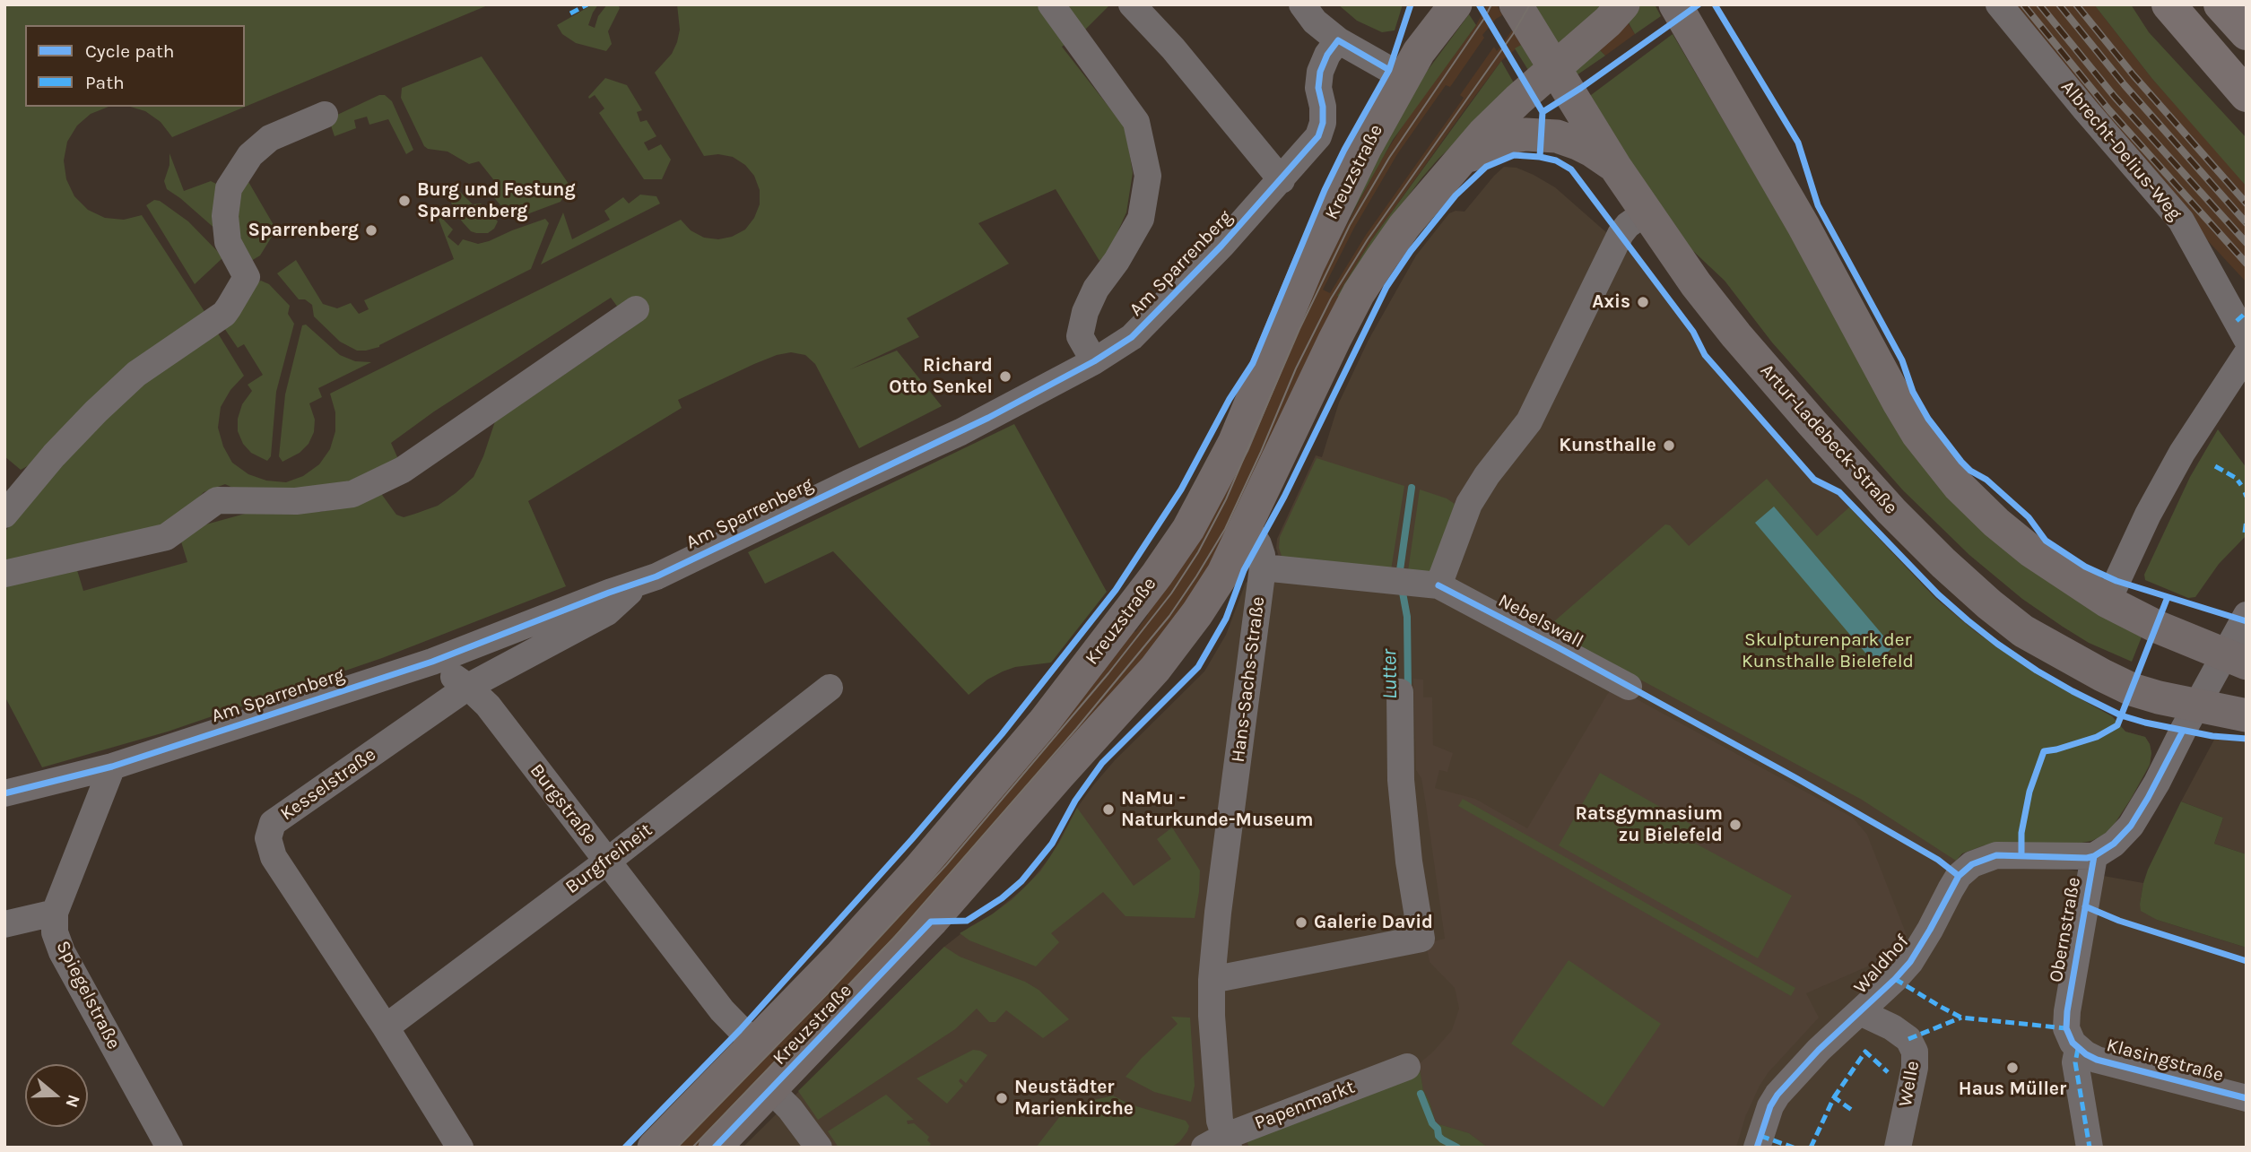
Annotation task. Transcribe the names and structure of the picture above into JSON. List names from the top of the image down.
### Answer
{
  "streets": {
    "main road": ["Kreuzstraße", "Artur-Ladebeck-Straße"],
    "street": [
      "Albrecht-Delius-Weg",
      "Am Sparrenberg",
      "Nebelswall",
      "Hans-Sachs-Straße",
      "Kesselstraße",
      "Burgstraße",
      "Burgfreiheit",
      "Obernstraße",
      "Waldhof",
      "Spiegelstraße",
      "Klasingstraße",
      "Welle",
      "Papenmarkt"
    ]
  },
  "crossings": [
    ["Kreuzstraße", "Artur-Ladebeck-Straße"],
    ["Kreuzstraße", "Hans-Sachs-Straße"],
    ["Kreuzstraße", "Burgstraße"],
    ["Am Sparrenberg", "Kesselstraße"],
    ["Am Sparrenberg", "Burgstraße"],
    ["Am Sparrenberg", "Spiegelstraße"],
    ["Artur-Ladebeck-Straße", "Obernstraße"],
    ["Nebelswall", "Hans-Sachs-Straße"],
    ["Hans-Sachs-Straße", "Papenmarkt"],
    ["Kesselstraße", "Burgstraße"],
    ["Kesselstraße", "Burgfreiheit"],
    ["Burgstraße", "Burgfreiheit"],
    ["Obernstraße", "Waldhof"],
    ["Obernstraße", "Klasingstraße"],
    ["Waldhof", "Welle"]
  ],
  "water": ["Lutter"],
  "parks": ["Skulpturenpark der Kunsthalle Bielefeld"],
  "places": [
    "Burg und Festung Sparrenberg",
    "Sparrenberg",
    "Axis",
    "Richard Otto Senkel",
    "Kunsthalle",
    "NaMu - Naturkunde-Museum",
    "Ratsgymnasium zu Bielefeld",
    "Galerie David",
    "Haus Müller",
    "Neustädter Marienkirche"
  ],
  "legend": ["Cycle path", "Path"],
  "north": "right"
}
